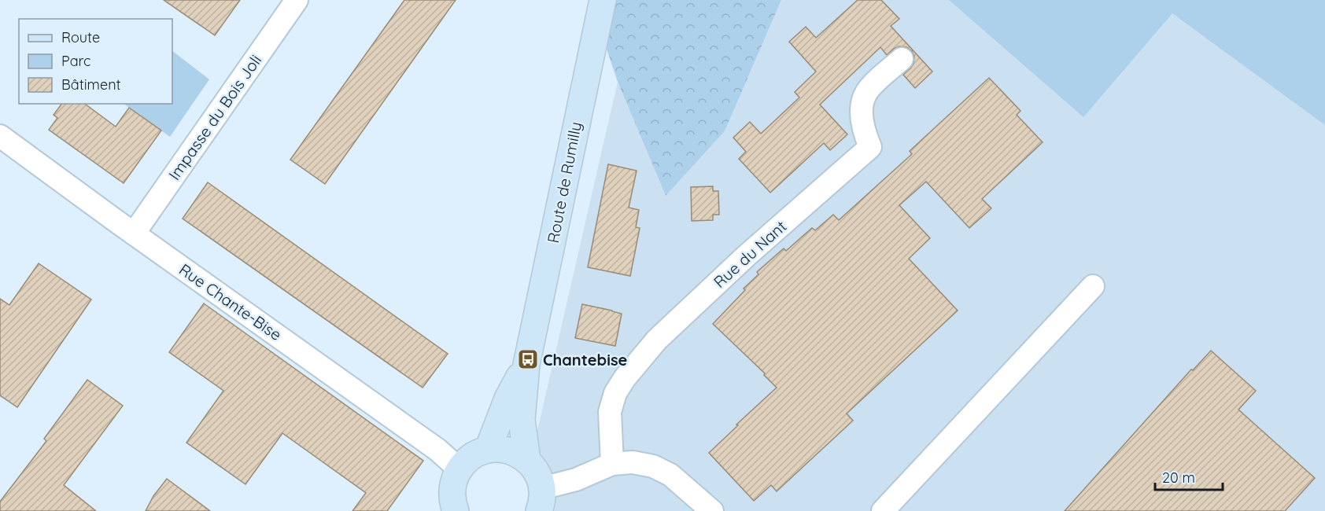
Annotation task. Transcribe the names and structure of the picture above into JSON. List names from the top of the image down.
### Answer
{
  "streets": {
    "main road": ["Route de Rumilly"],
    "street": ["Impasse du Bois Joli", "Rue du Nant", "Rue Chante-Bise"]
  },
  "crossings": [
    ["Impasse du Bois Joli", "Rue Chante-Bise"]
  ],
  "places": {
    "bus stop": ["Chantebise"]
  },
  "legend": ["Route", "Parc", "Bâtiment"],
  "scale_bar": "20 m"
}
